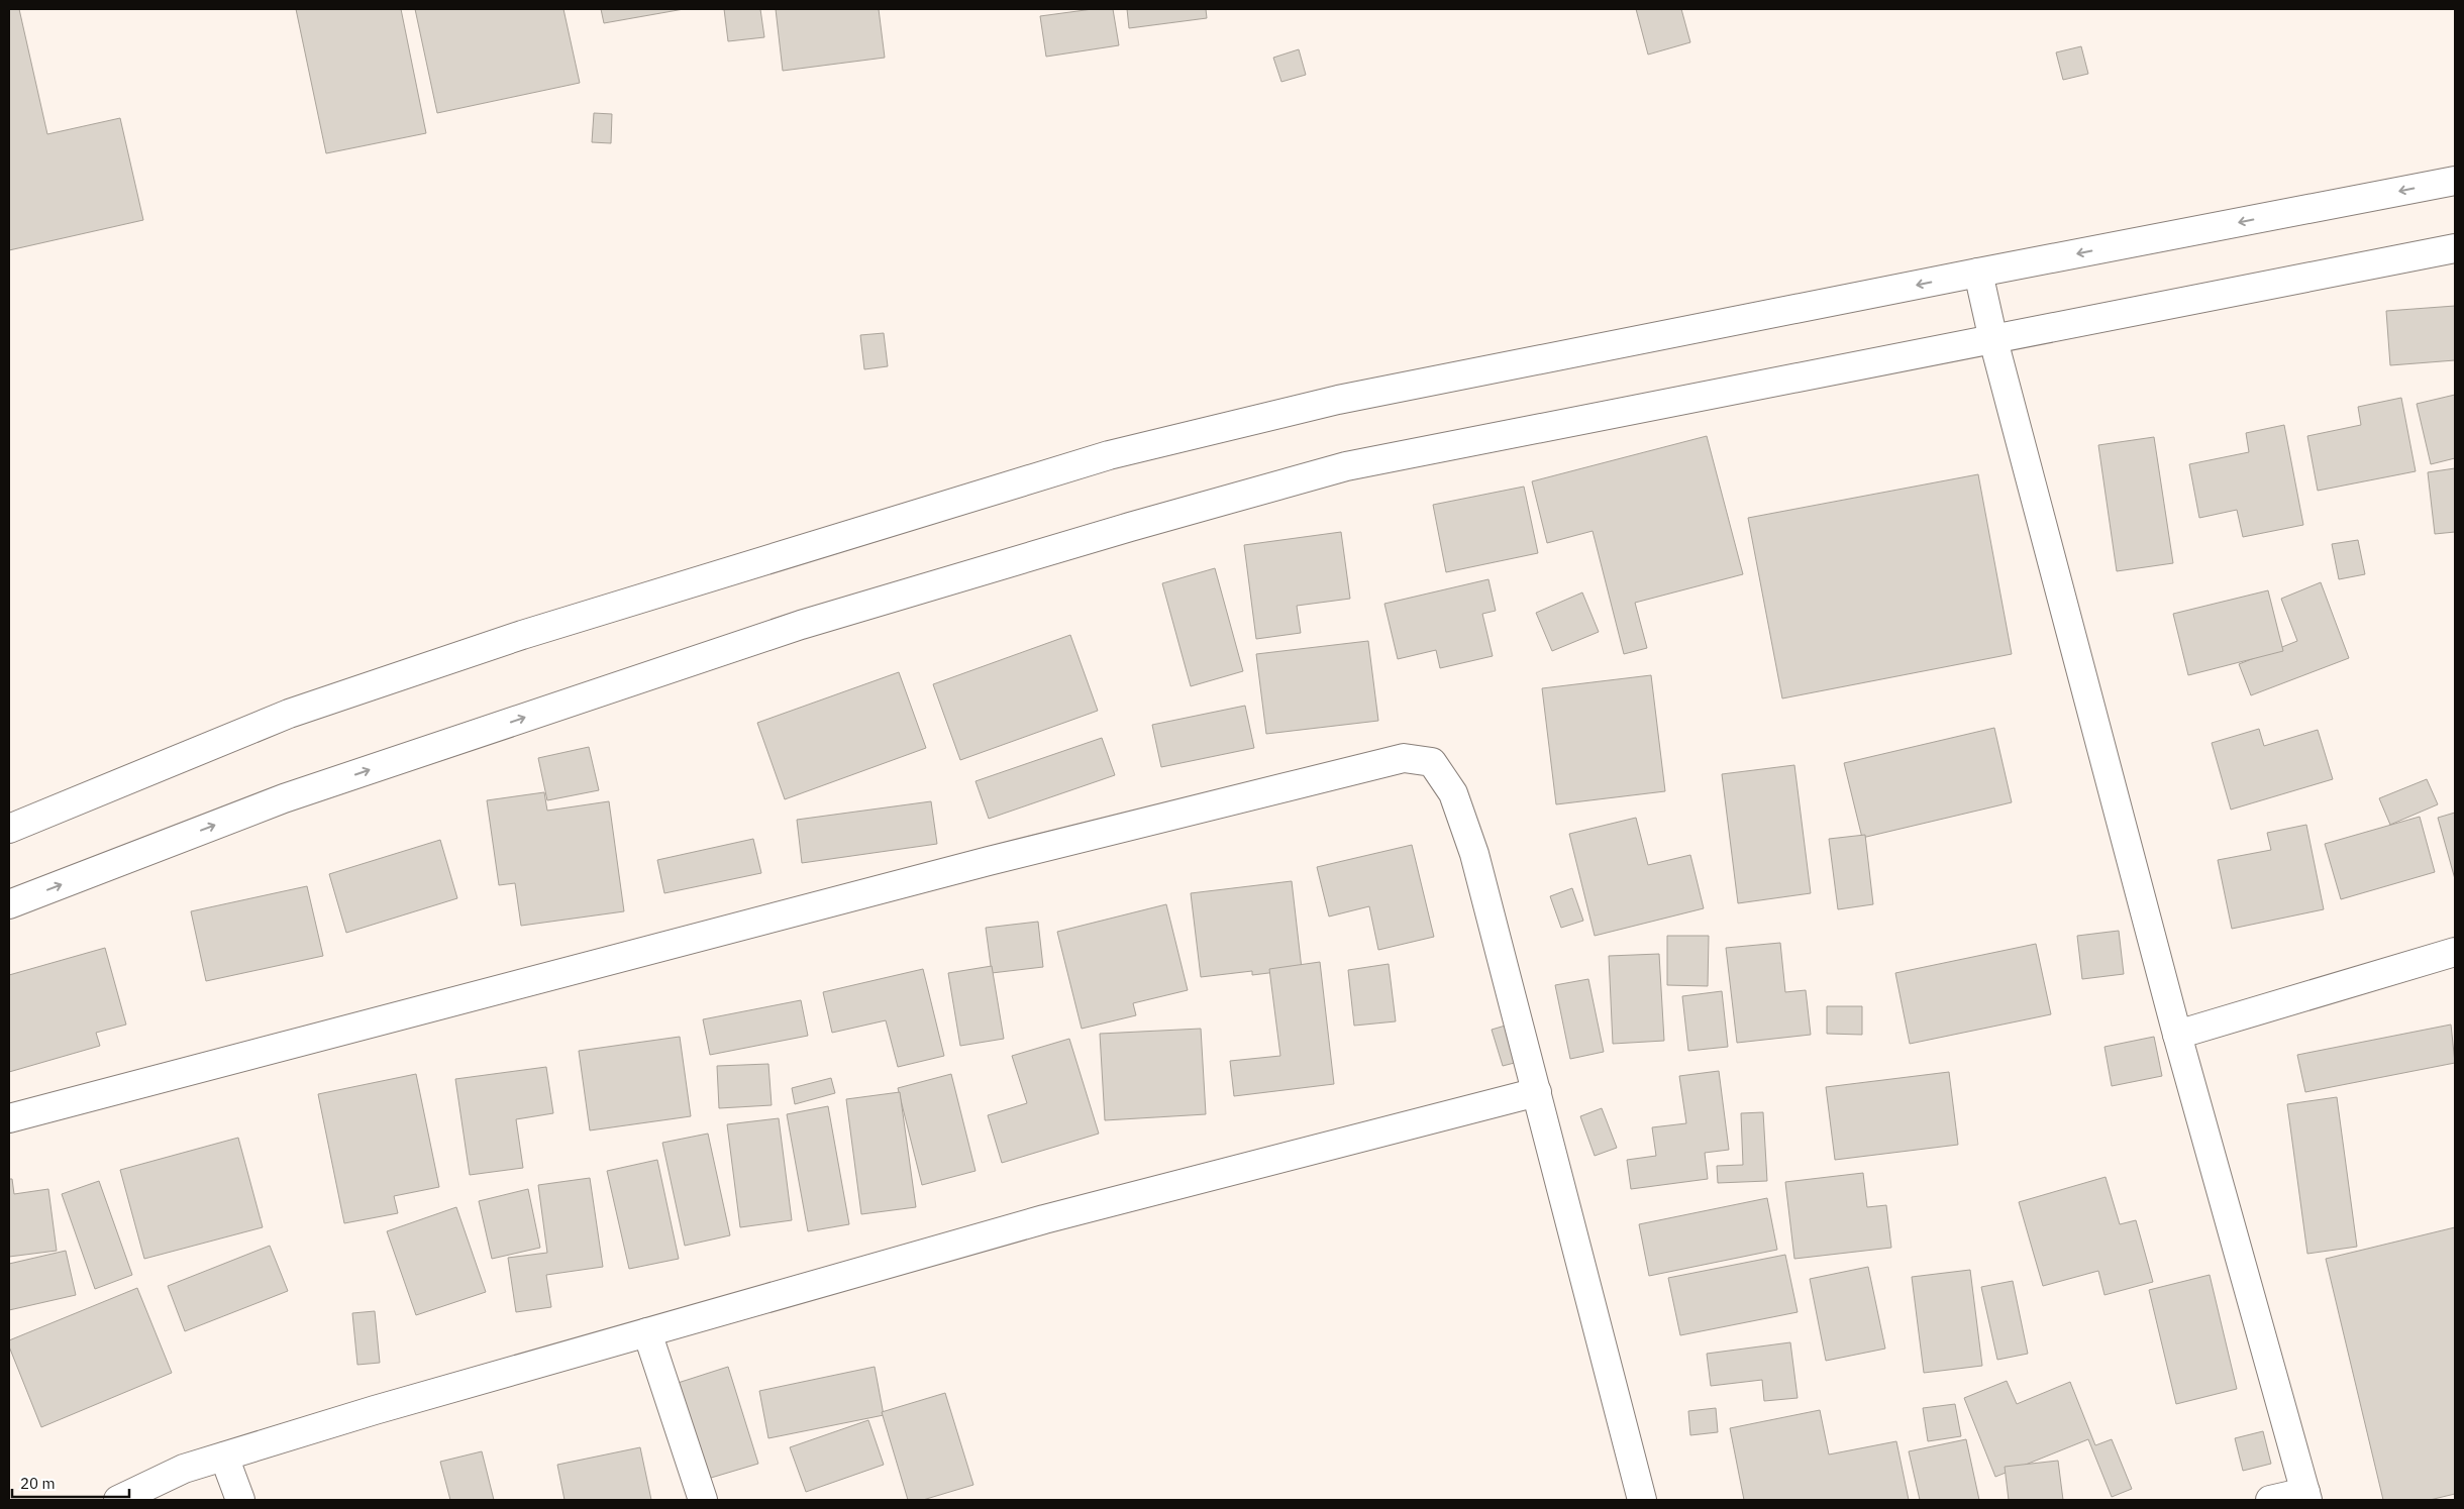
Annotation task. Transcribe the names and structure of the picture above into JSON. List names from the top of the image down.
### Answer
{
  "scale_bar": "20 m"
}
